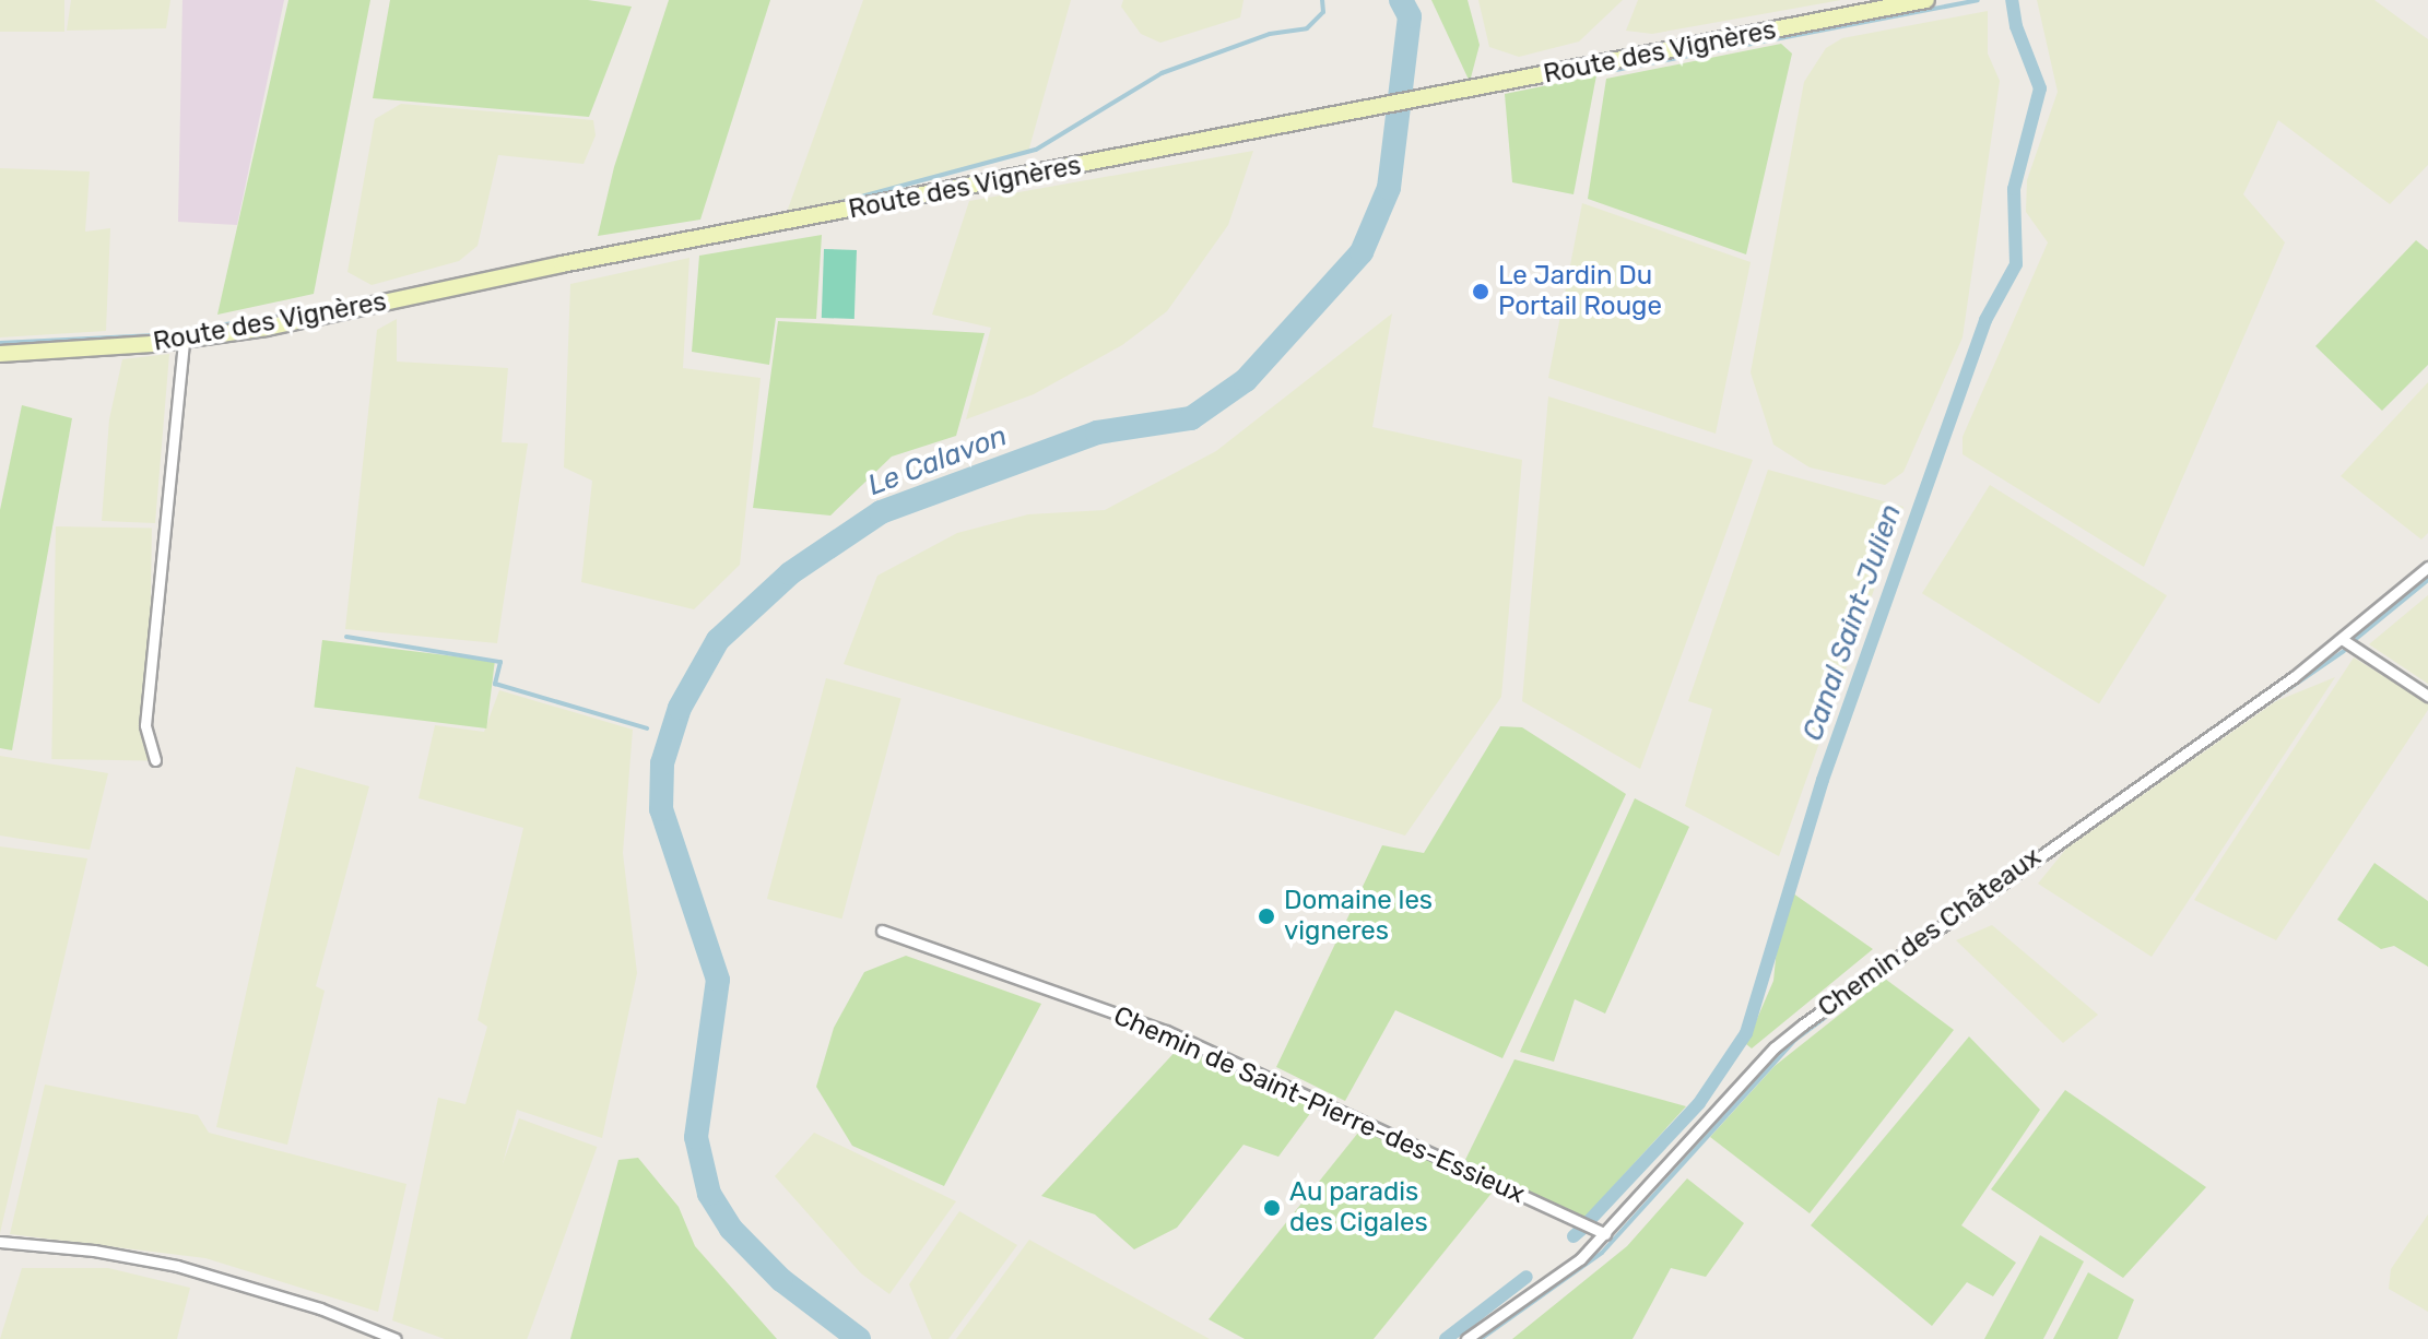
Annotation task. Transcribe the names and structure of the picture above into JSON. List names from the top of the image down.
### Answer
{
  "streets": {
    "street": ["Route des Vignères", "Chemin des Châteaux", "Chemin de Saint-Pierre-des-Essieux"]
  },
  "crossings": [
    ["Chemin des Châteaux", "Chemin de Saint-Pierre-des-Essieux"]
  ],
  "water": ["Le Calavon", "Canal Saint-Julien"],
  "places": ["Le Jardin Du Portail Rouge", "Domaine les vigneres", "Au paradis des Cigales"]
}
